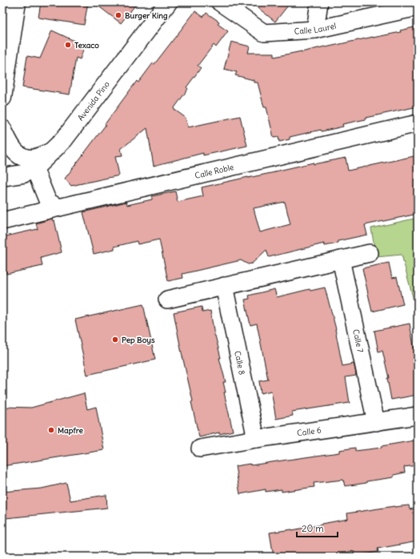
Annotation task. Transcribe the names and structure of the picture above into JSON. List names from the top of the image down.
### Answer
{
  "streets": {
    "main road": ["Avenida Pino"],
    "street": [
      "Calle Laurel",
      "Calle Roble",
      "Calle 7",
      "Calle 8",
      "Calle 6"
    ]
  },
  "crossings": [
    ["Calle 7", "Calle 6"],
    ["Calle 8", "Calle 6"]
  ],
  "places": [
    "Burger King",
    "Texaco",
    "Pep Boys",
    "Mapfre"
  ],
  "scale_bar": "20 m"
}
